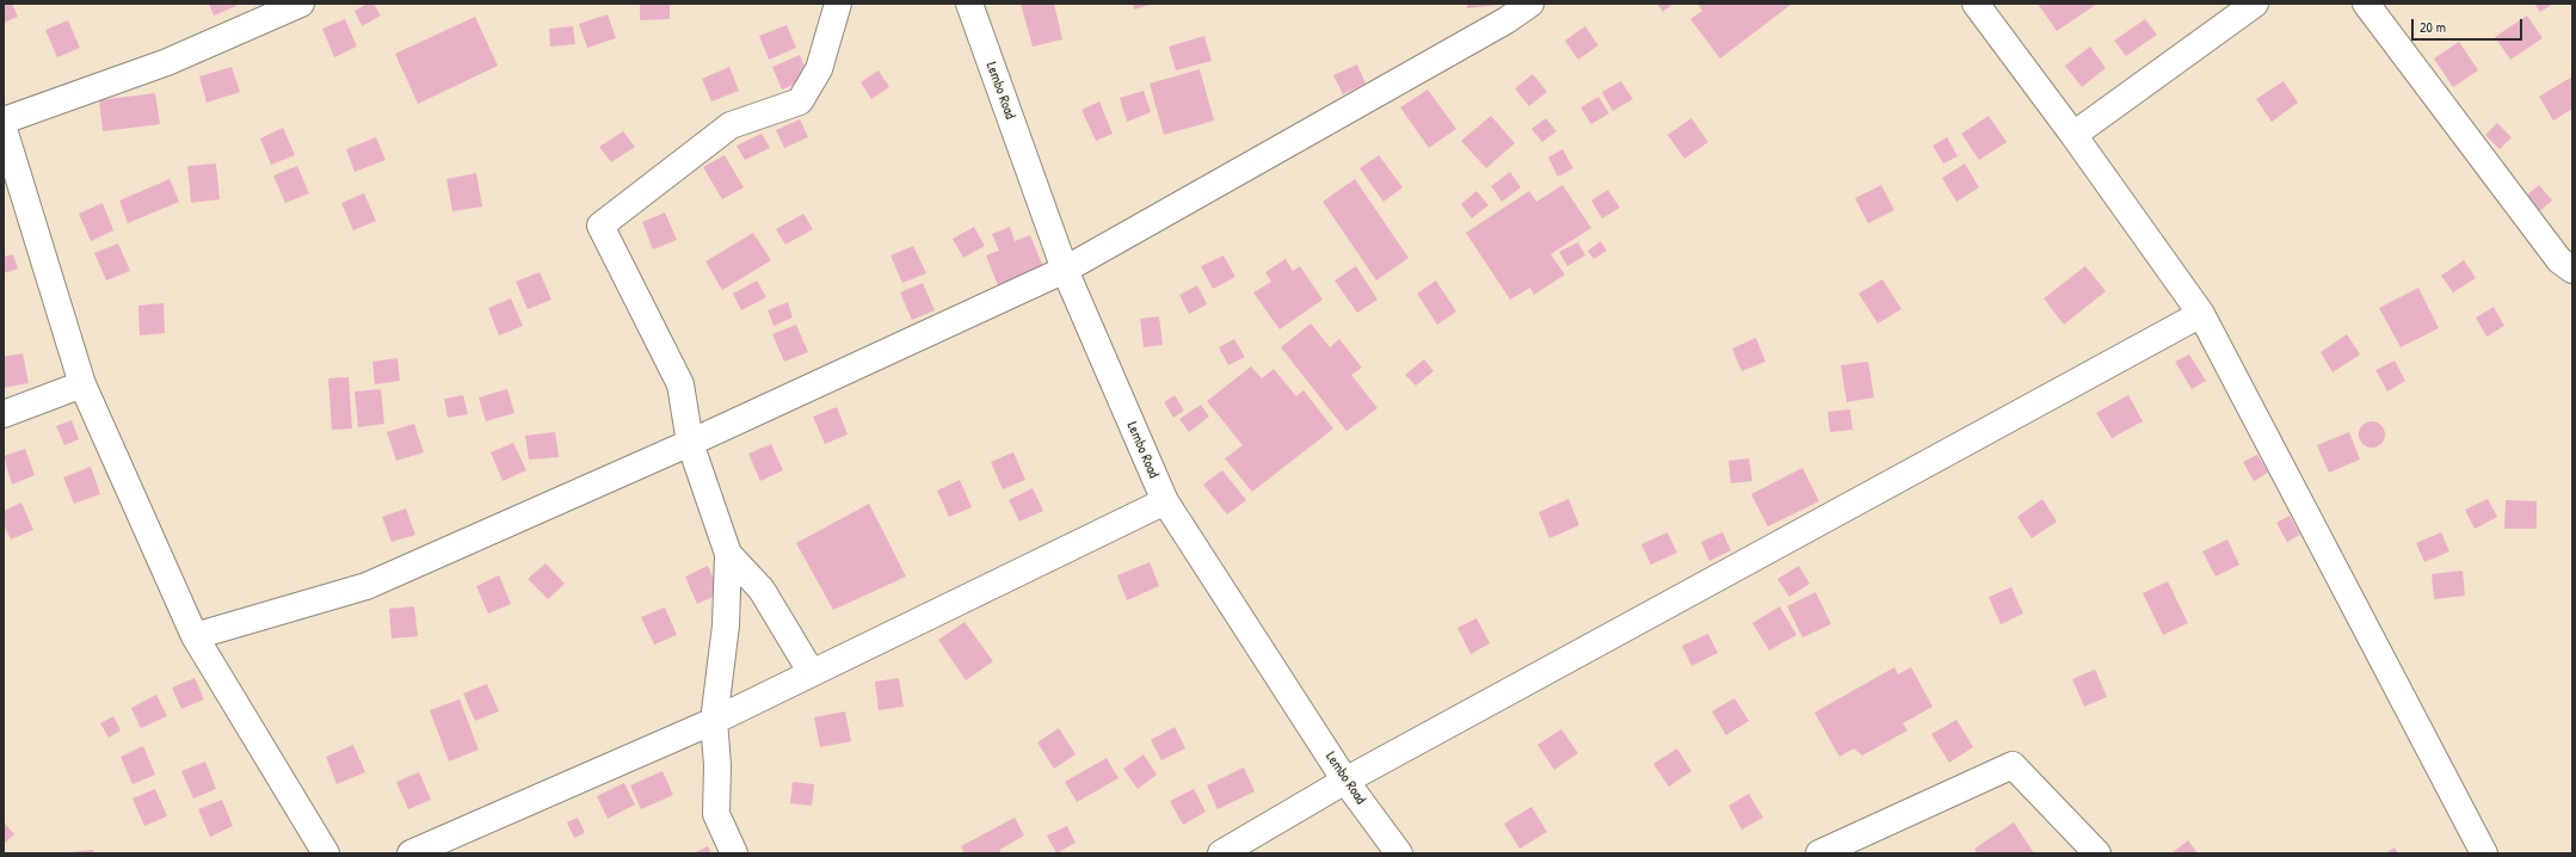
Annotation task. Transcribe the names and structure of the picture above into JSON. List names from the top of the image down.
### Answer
{
  "streets": {
    "street": ["Lembo Road"]
  },
  "scale_bar": "20 m"
}
